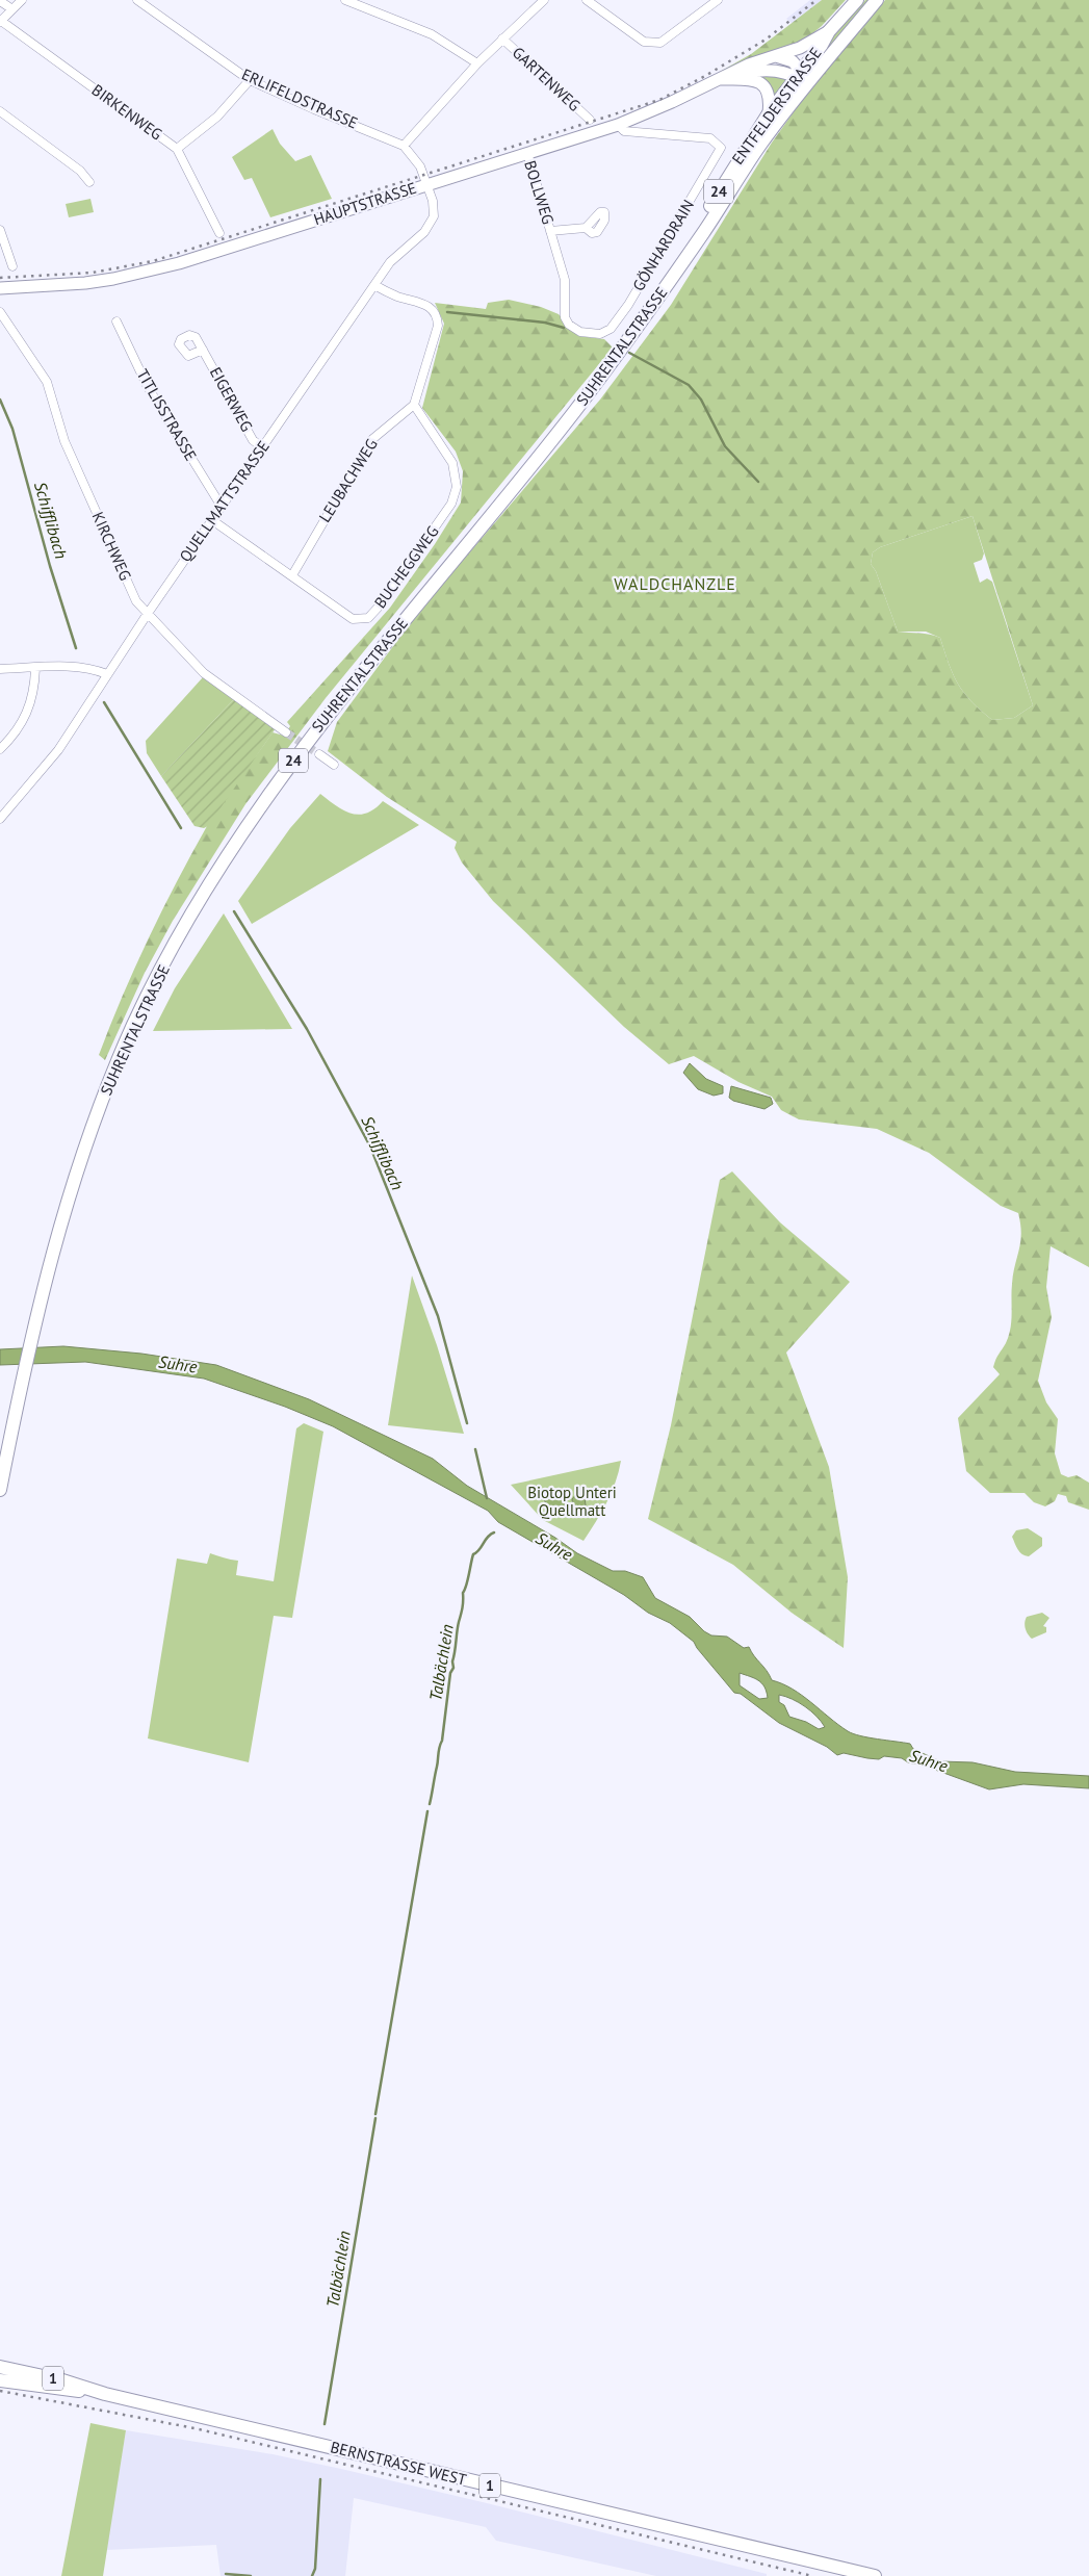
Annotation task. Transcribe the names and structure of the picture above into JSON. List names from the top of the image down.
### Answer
{
  "streets": {
    "main road": [
      "ENTFELDERSTRASSE",
      "24",
      "HAUPTSTRASSE",
      "SUHRENTALSTRASSE",
      "1",
      "BERNSTRASSE WEST"
    ],
    "street": [
      "GARTENWEG",
      "ERLIFELDSTRASSE",
      "BIRKENWEG",
      "BOLLWEG",
      "GÖNHARDRAIN",
      "EIGERWEG",
      "TITLISSTRASSE",
      "LEUBACHWEG",
      "QUELLMATTSTRASSE",
      "KIRCHWEG",
      "BUCHEGGWEG"
    ]
  },
  "crossings": [
    ["ERLIFELDSTRASSE", "HAUPTSTRASSE"],
    ["ERLIFELDSTRASSE", "QUELLMATTSTRASSE"],
    ["ENTFELDERSTRASSE", "SUHRENTALSTRASSE"],
    ["BOLLWEG", "HAUPTSTRASSE"],
    ["BOLLWEG", "GÖNHARDRAIN"],
    ["HAUPTSTRASSE", "GÖNHARDRAIN"],
    ["HAUPTSTRASSE", "QUELLMATTSTRASSE"],
    ["EIGERWEG", "QUELLMATTSTRASSE"],
    ["TITLISSTRASSE", "QUELLMATTSTRASSE"],
    ["LEUBACHWEG", "BUCHEGGWEG"],
    ["QUELLMATTSTRASSE", "KIRCHWEG"],
    ["QUELLMATTSTRASSE", "BUCHEGGWEG"]
  ],
  "districts": ["WALDCHANZLE"],
  "water": ["Schifflibach", "Suhre", "Talbächlein"],
  "parks": ["Biotop Unteri Quellmatt"]
}
